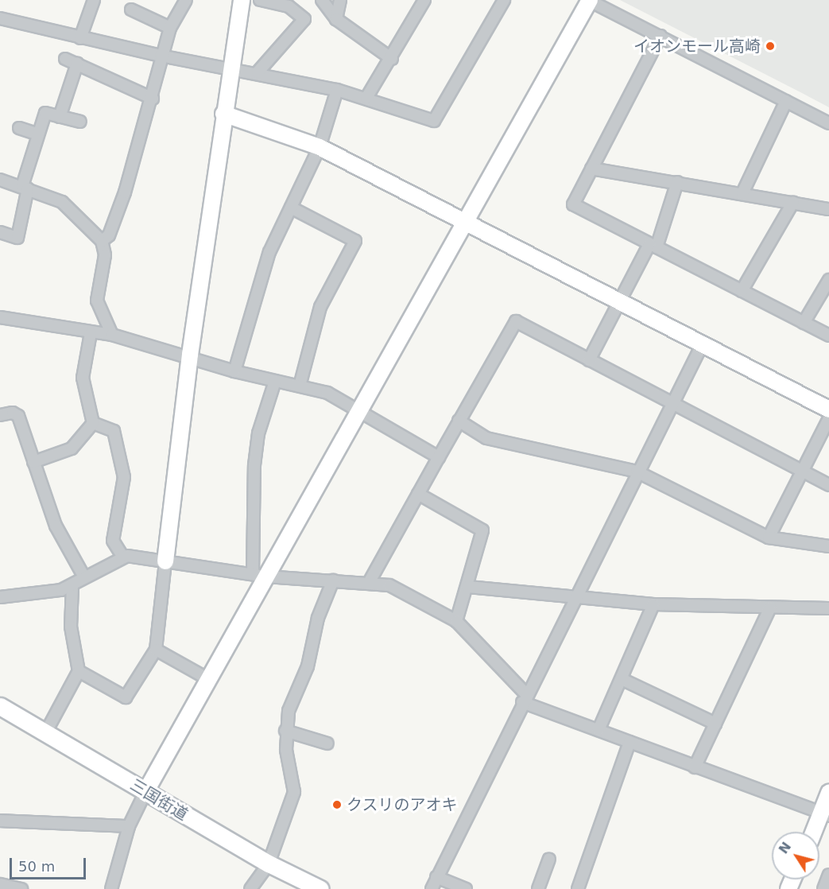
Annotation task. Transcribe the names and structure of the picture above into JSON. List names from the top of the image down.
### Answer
{
  "streets": {
    "main road": ["三国街道"]
  },
  "places": ["イオンモール高崎", "クスリのアオキ"],
  "scale_bar": "50 m",
  "north": "top left"
}
